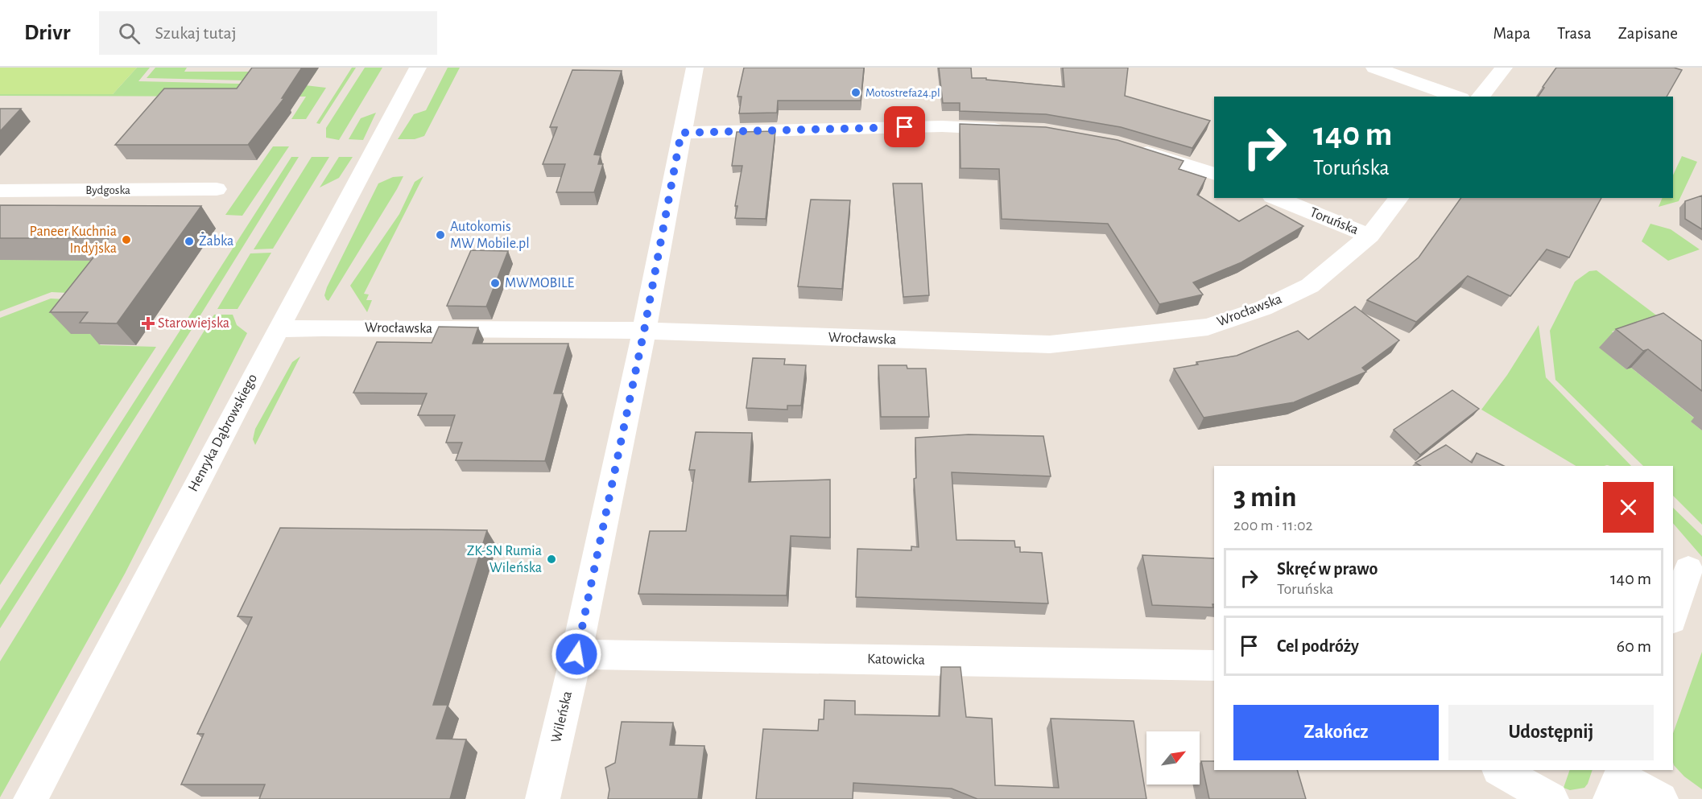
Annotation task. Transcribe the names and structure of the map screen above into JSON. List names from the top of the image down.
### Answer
{
  "streets": {
    "street": [
      "Bydgoska",
      "Toruńska",
      "Wrocławska",
      "Henryka Dąbrowskiego",
      "Katowicka",
      "Wileńska"
    ]
  },
  "crossings": [
    ["Toruńska", "Wrocławska"],
    ["Wrocławska", "Henryka Dąbrowskiego"],
    ["Wrocławska", "Wileńska"],
    ["Katowicka", "Wileńska"]
  ],
  "places": {
    "other": [
      "Motostrefa24.pl",
      "Autokomis MW Mobile.pl",
      "Paneer Kuchnia Indyjska",
      "Żabka",
      "MWMOBILE",
      "ZK-SN Rumia Wileńska"
    ],
    "health": ["Starowiejska"]
  },
  "north": "top right",
  "page": {
    "header": "Drivr",
    "search": "Szukaj tutaj",
    "nav": ["Mapa", "Trasa", "Zapisane"],
    "turn": ["140 m", "Toruńska"],
    "heading": ["3 min", "200 m · 11:02"],
    "list": [
      {
        "name": "Skręć w prawo",
        "note": "Toruńska",
        "value": "140 m"
      },
      {
        "name": "Cel podróży",
        "value": "60 m"
      }
    ],
    "buttons": ["Zakończ", "Udostępnij"]
  }
}
